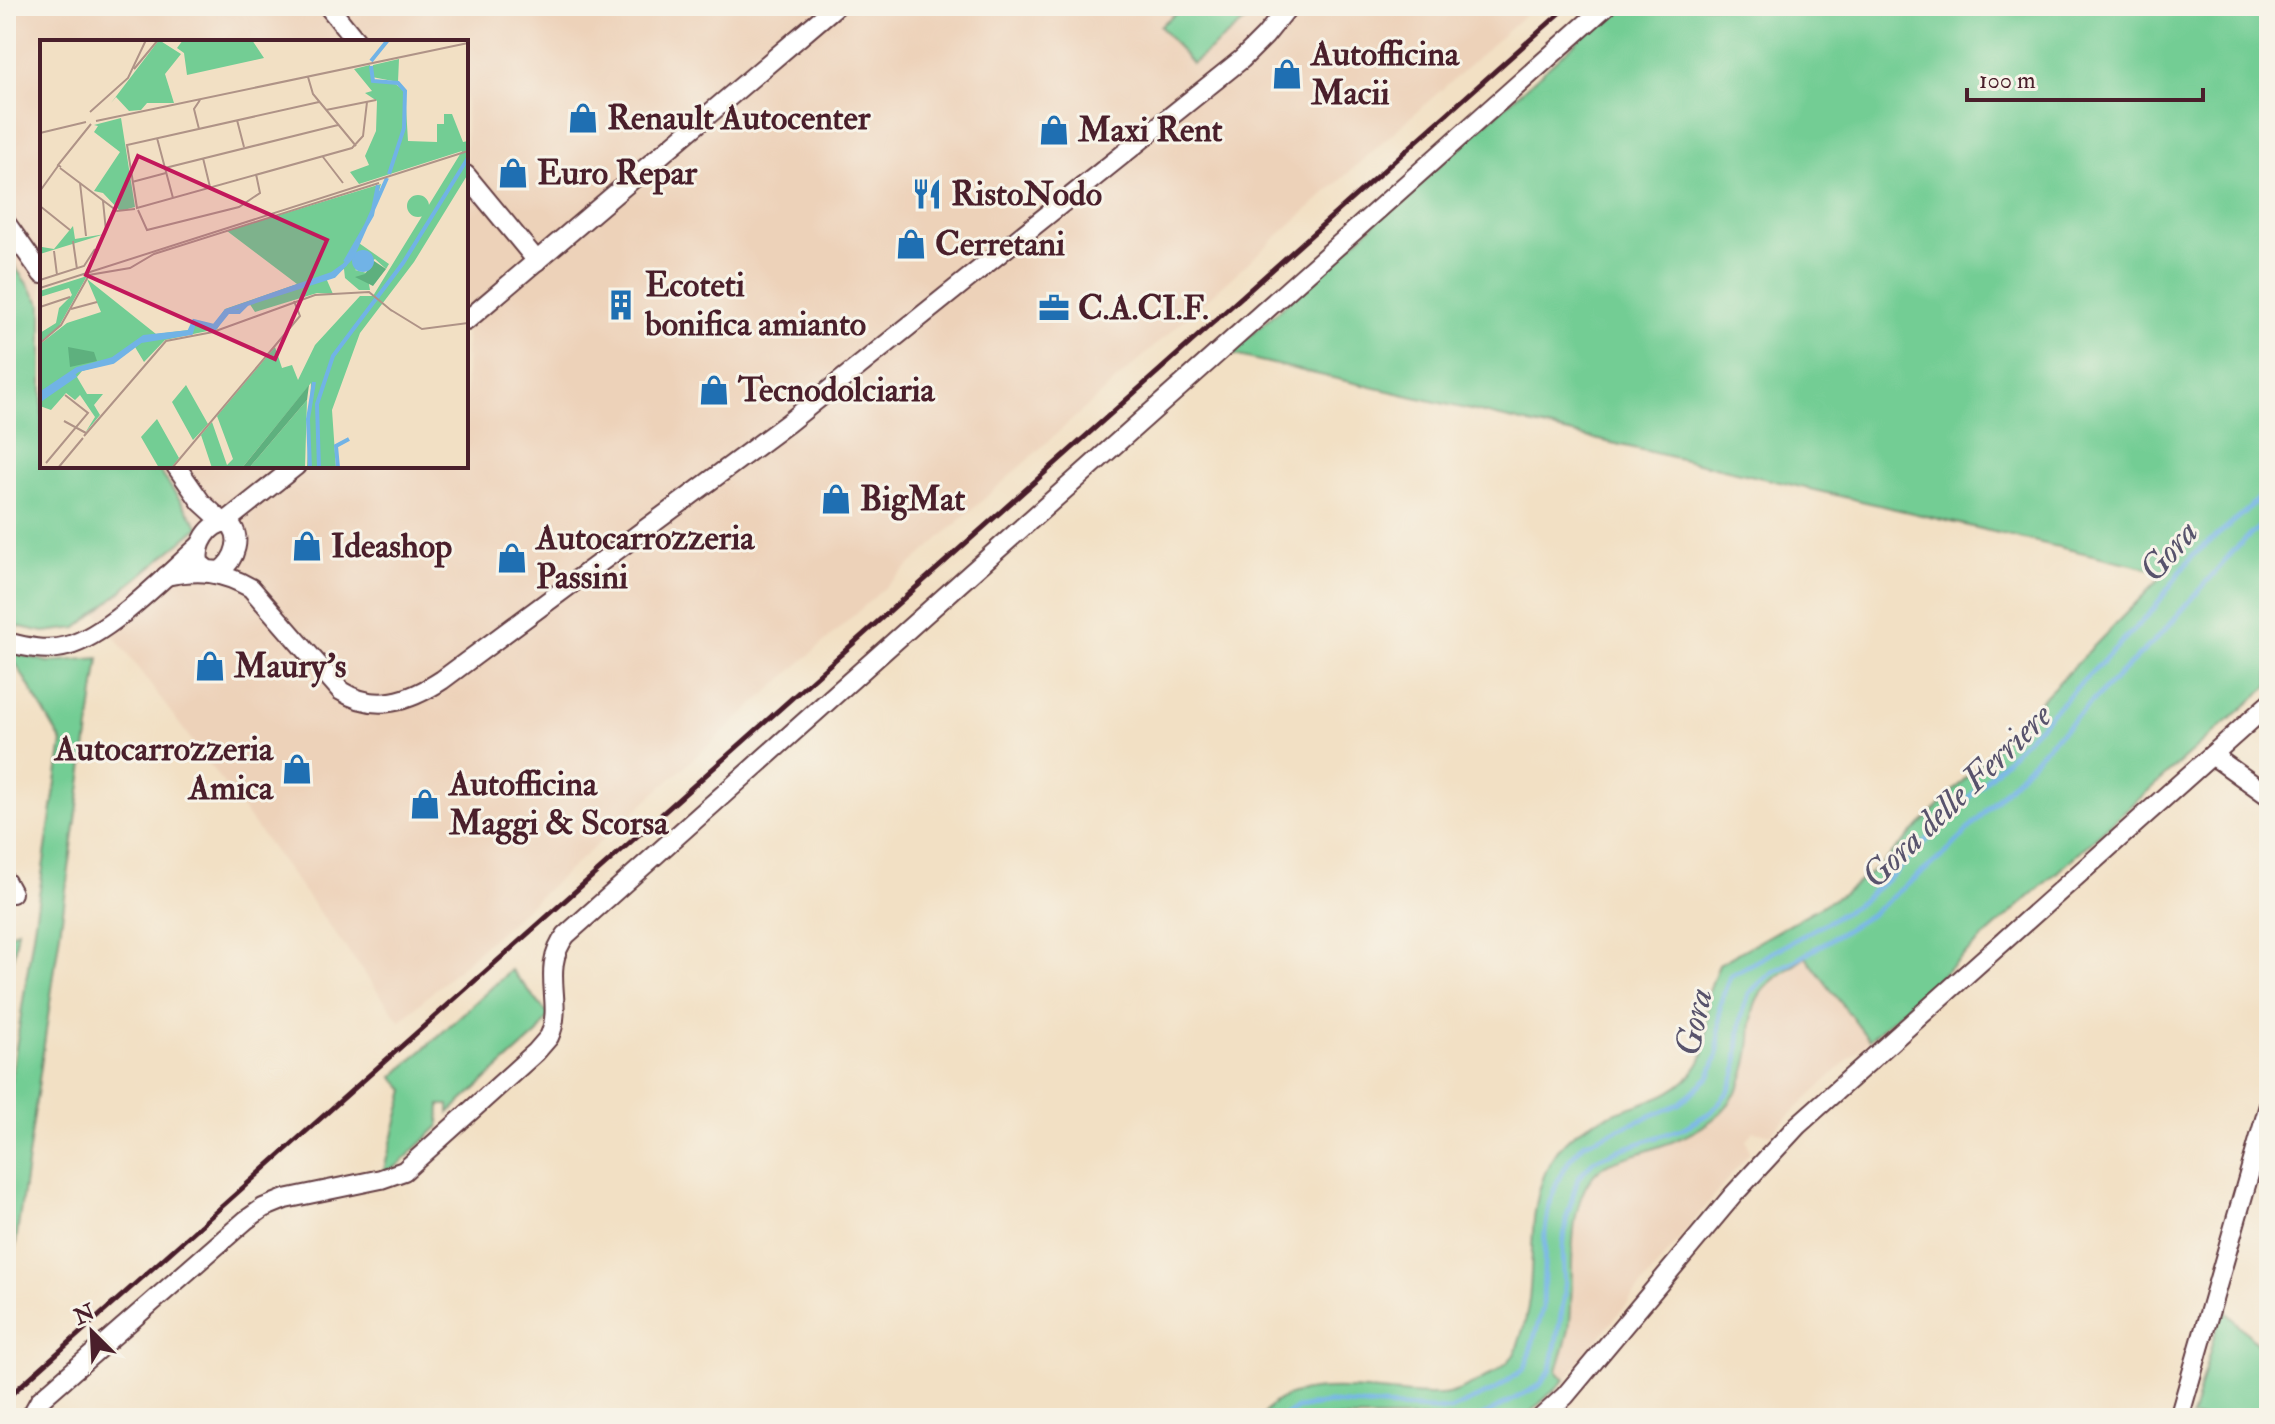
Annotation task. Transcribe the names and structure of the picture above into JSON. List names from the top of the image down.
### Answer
{
  "water": ["Gora", "Gora delle Ferriere"],
  "places": {
    "shop": [
      "Autofficina Macii",
      "Renault Autocenter",
      "Maxi Rent",
      "Euro Repar",
      "Cerretani",
      "Tecnodolciaria",
      "BigMat",
      "Ideashop",
      "Autocarrozzeria Passini",
      "Maury's",
      "Autocarrozzeria Amica",
      "Autofficina Maggi & Scorsa"
    ],
    "restaurant": ["RistoNodo"],
    "building": ["Ecoteti bonifica amianto"],
    "office": ["C.A.CI.F."]
  },
  "scale_bar": "100 m",
  "north": "top left"
}
